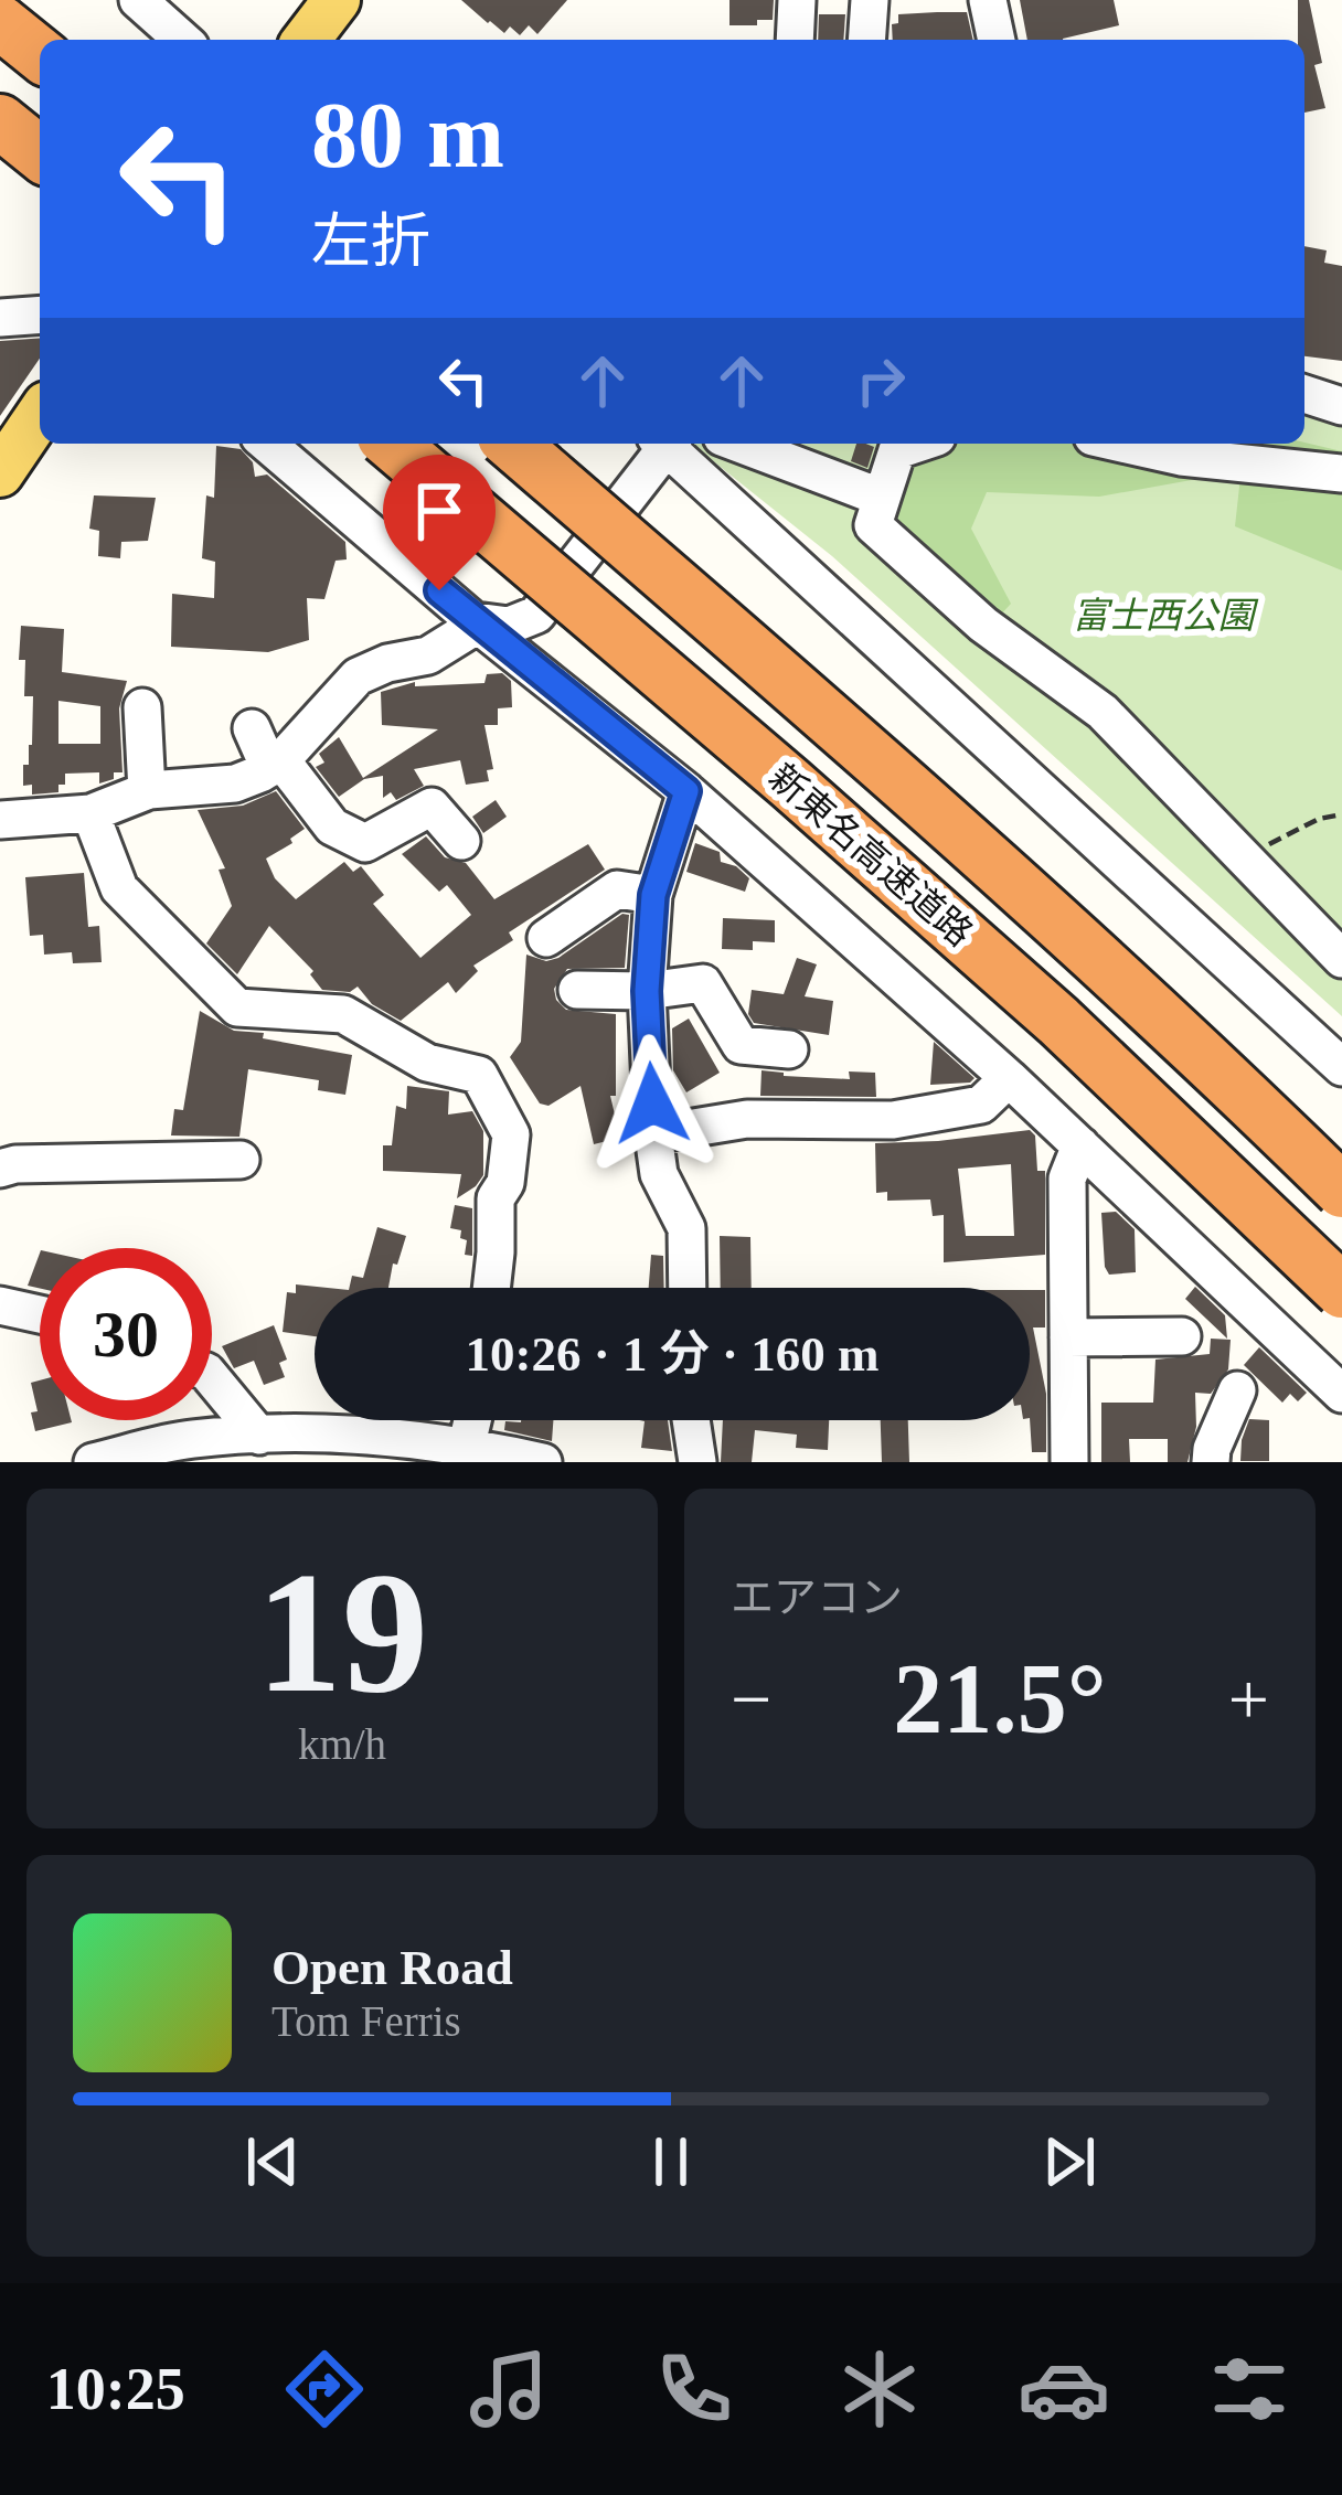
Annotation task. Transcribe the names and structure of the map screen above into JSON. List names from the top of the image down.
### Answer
{
  "streets": {
    "highway": ["新東名高速道路"]
  },
  "parks": ["富士西公園"],
  "page": {
    "turn": ["80 m", "左折"],
    "limit": "30",
    "trip": "10:26 · 1 分 · 160 m",
    "tile": [
      ["19", "km/h"],
      "エアコン"
    ],
    "heat": ["−", "21.5°", "+"],
    "song": ["Open Road", "Tom Ferris"],
    "tabs": "10:25"
  }
}
